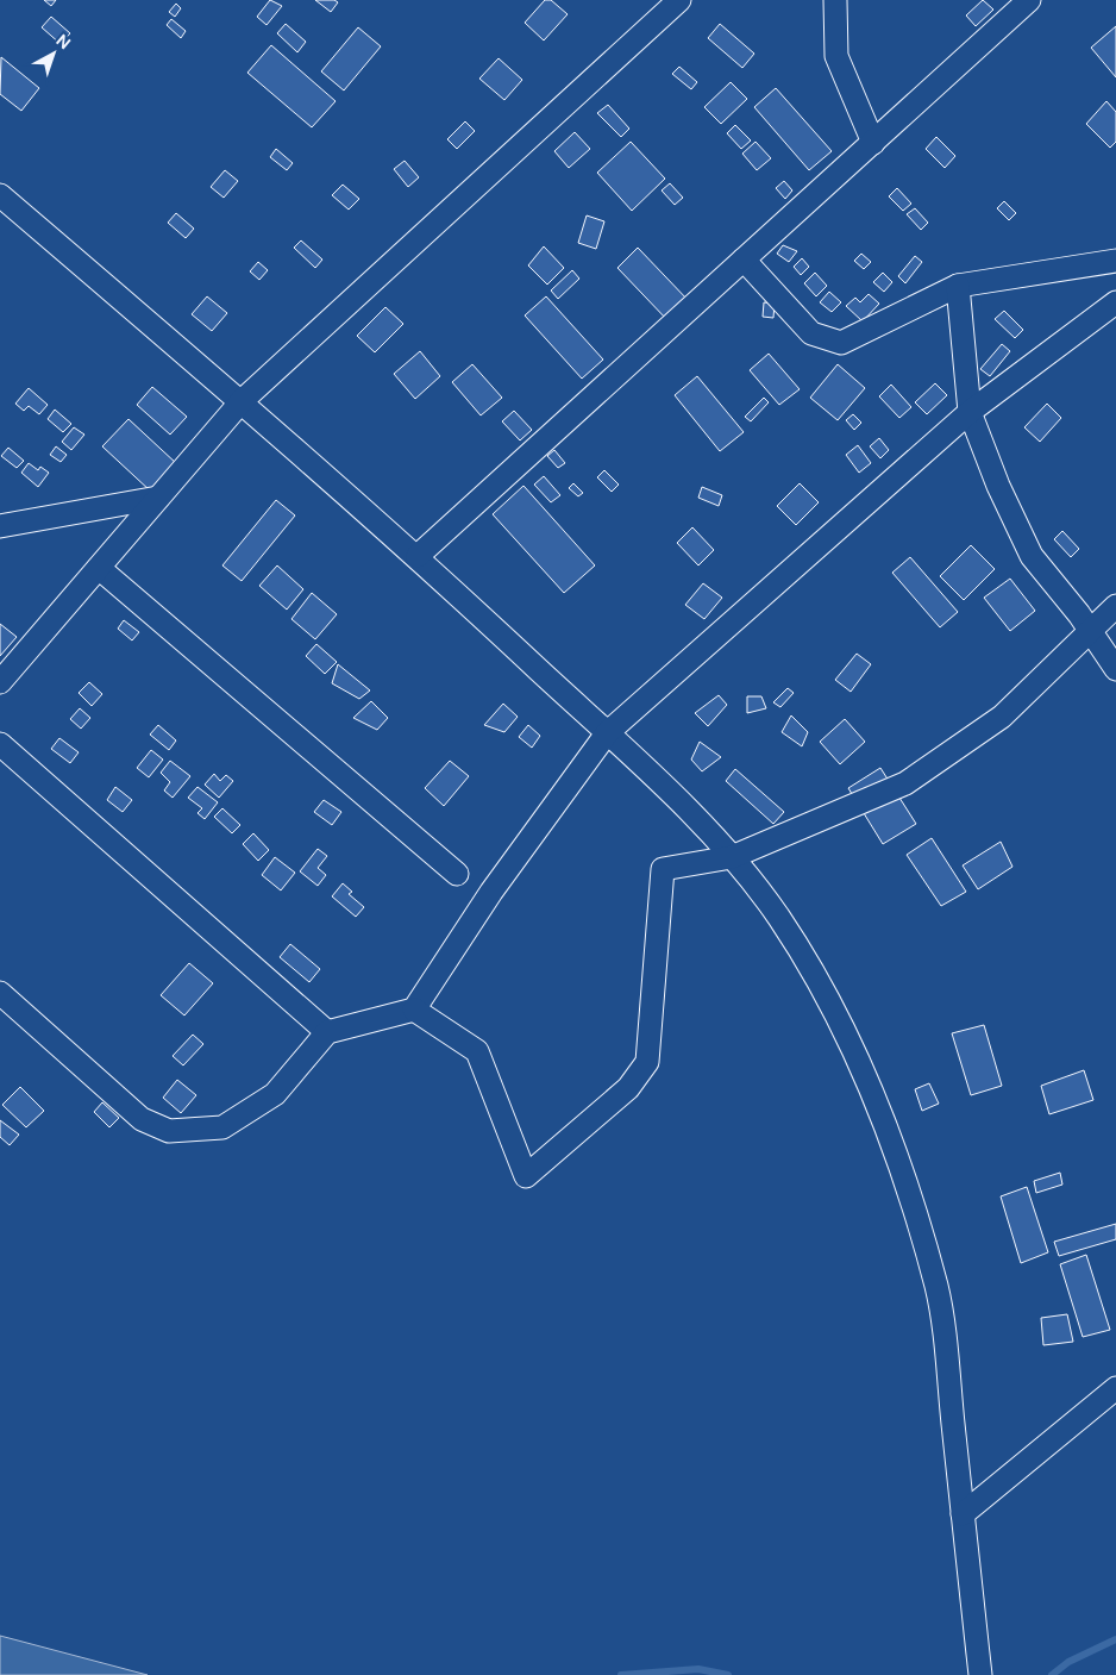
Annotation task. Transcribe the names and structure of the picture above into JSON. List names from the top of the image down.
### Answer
{
  "north": "top right"
}
